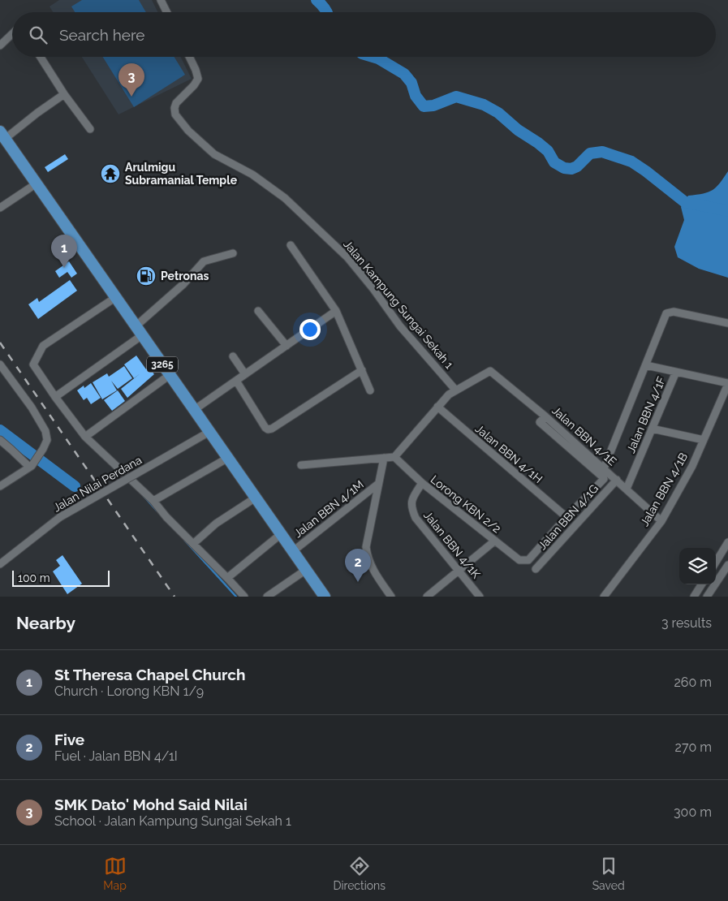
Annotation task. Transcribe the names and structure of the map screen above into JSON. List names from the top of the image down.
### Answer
{
  "streets": {
    "main road": ["3265"],
    "street": [
      "Jalan Kampung Sungai Sekah 1",
      "Jalan BBN 4/1F",
      "Jalan BBN 4/1E",
      "Jalan BBN 4/1H",
      "Jalan Nilai Perdana",
      "Jalan BBN 4/1B",
      "Lorong KBN 2/2",
      "Jalan BBN 4/1M",
      "Jalan BBN 4/1G",
      "Jalan BBN 4/1K"
    ]
  },
  "crossings": [
    ["Jalan Kampung Sungai Sekah 1", "Jalan BBN 4/1E"],
    ["3265", "Jalan Nilai Perdana"],
    ["3265", "Jalan BBN 4/1M"],
    ["Jalan BBN 4/1F", "Jalan BBN 4/1E"],
    ["Jalan BBN 4/1E", "Jalan BBN 4/1B"],
    ["Jalan BBN 4/1E", "Jalan BBN 4/1G"],
    ["Jalan BBN 4/1H", "Lorong KBN 2/2"],
    ["Lorong KBN 2/2", "Jalan BBN 4/1K"]
  ],
  "places": {
    "temple": ["Arulmigu Subramanial Temple"],
    "fuel station": ["Petronas"]
  },
  "scale_bar": "100 m",
  "page": {
    "search": "Search here",
    "pins": ["3", "1", "2"],
    "scale": "100 m",
    "heading": ["Nearby", "3 results"],
    "list": [
      {
        "mark": "1",
        "name": "St Theresa Chapel Church",
        "note": "Church · Lorong KBN 1/9",
        "value": "260 m"
      },
      {
        "mark": "2",
        "name": "Five",
        "note": "Fuel · Jalan BBN 4/1I",
        "value": "270 m"
      },
      {
        "mark": "3",
        "name": "SMK Dato' Mohd Said Nilai",
        "note": "School · Jalan Kampung Sungai Sekah 1",
        "value": "300 m"
      }
    ],
    "nav": ["Map", "Directions", "Saved"]
  }
}
